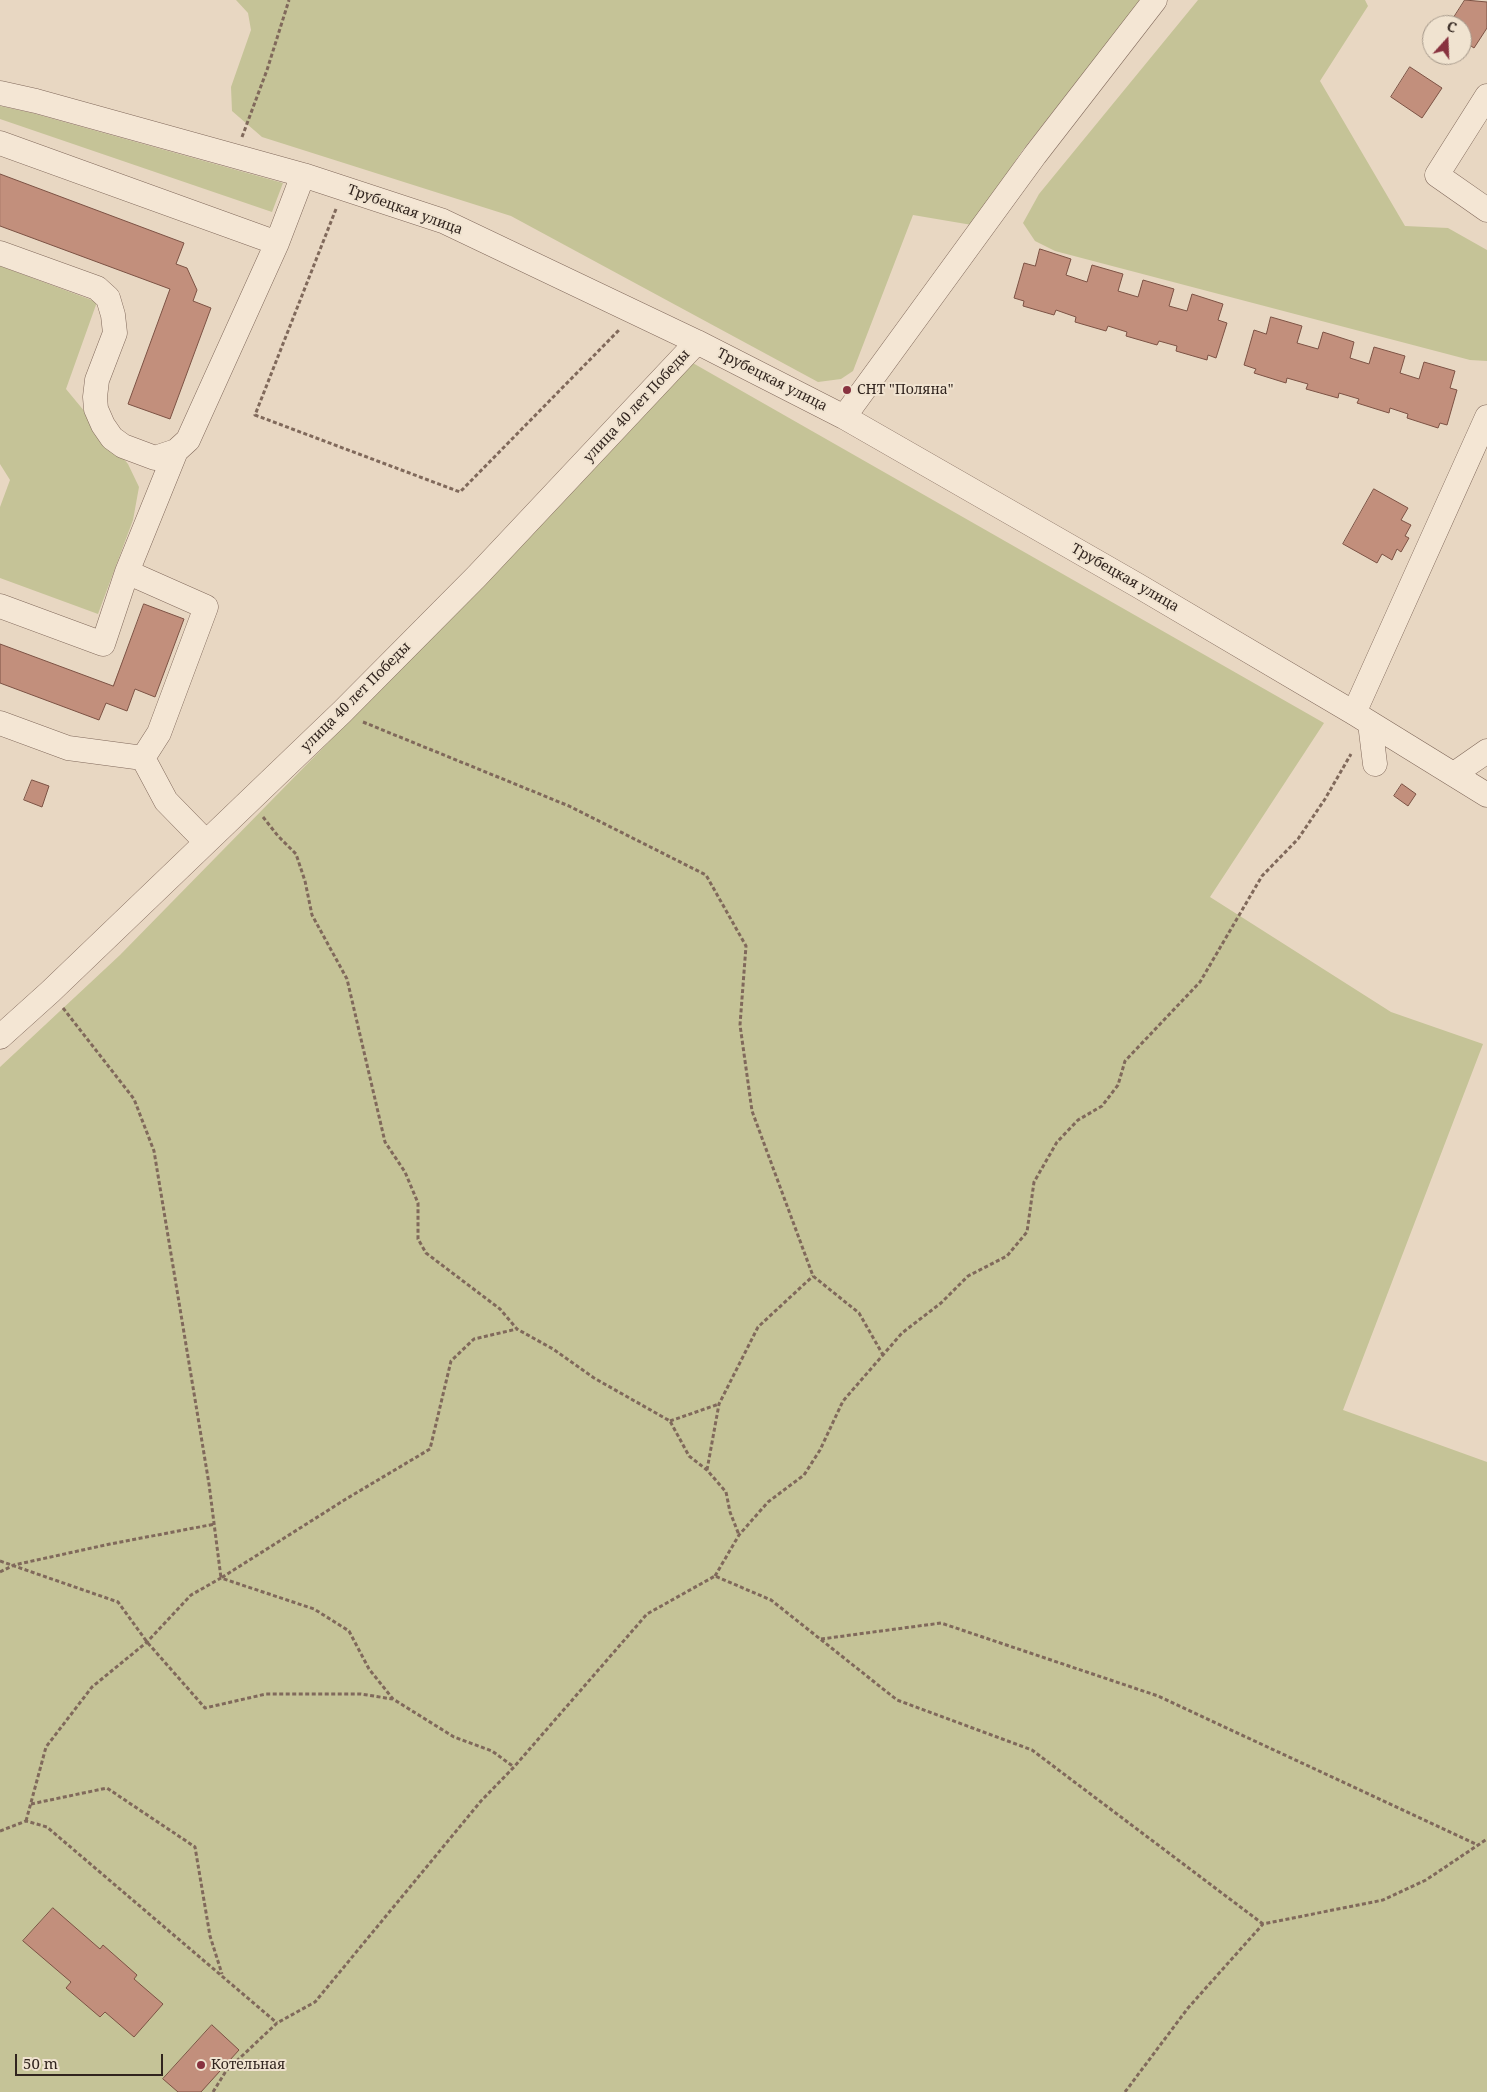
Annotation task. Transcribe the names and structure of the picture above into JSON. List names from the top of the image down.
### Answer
{
  "streets": {
    "street": ["Трубецкая улица", "улица 40 лет Победы"]
  },
  "crossings": [
    ["Трубецкая улица", "улица 40 лет Победы"]
  ],
  "places": ["СНТ \"Поляна\"", "Котельная"],
  "scale_bar": "50 m",
  "north": "top"
}
